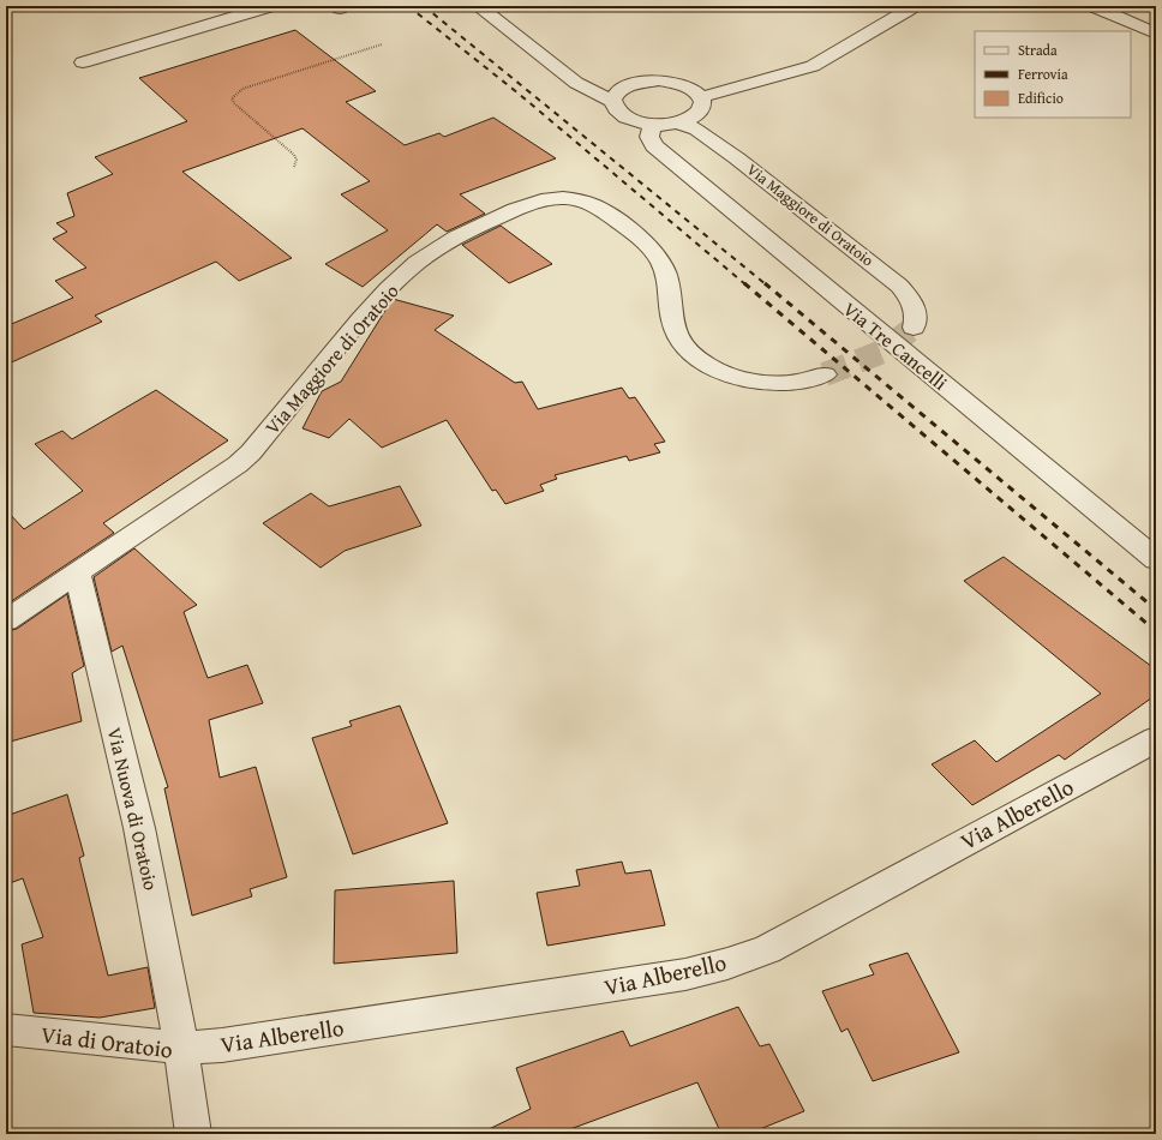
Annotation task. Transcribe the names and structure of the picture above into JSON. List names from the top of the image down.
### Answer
{
  "streets": {
    "street": [
      "Via Maggiore di Oratoio",
      "Via Tre Cancelli",
      "Via Nuova di Oratoio",
      "Via Alberello",
      "Via di Oratoio"
    ]
  },
  "crossings": [
    ["Via Maggiore di Oratoio", "Via Nuova di Oratoio"],
    ["Via Nuova di Oratoio", "Via Alberello"],
    ["Via Nuova di Oratoio", "Via di Oratoio"],
    ["Via Alberello", "Via di Oratoio"]
  ],
  "legend": ["Strada", "Ferrovia", "Edificio"]
}
